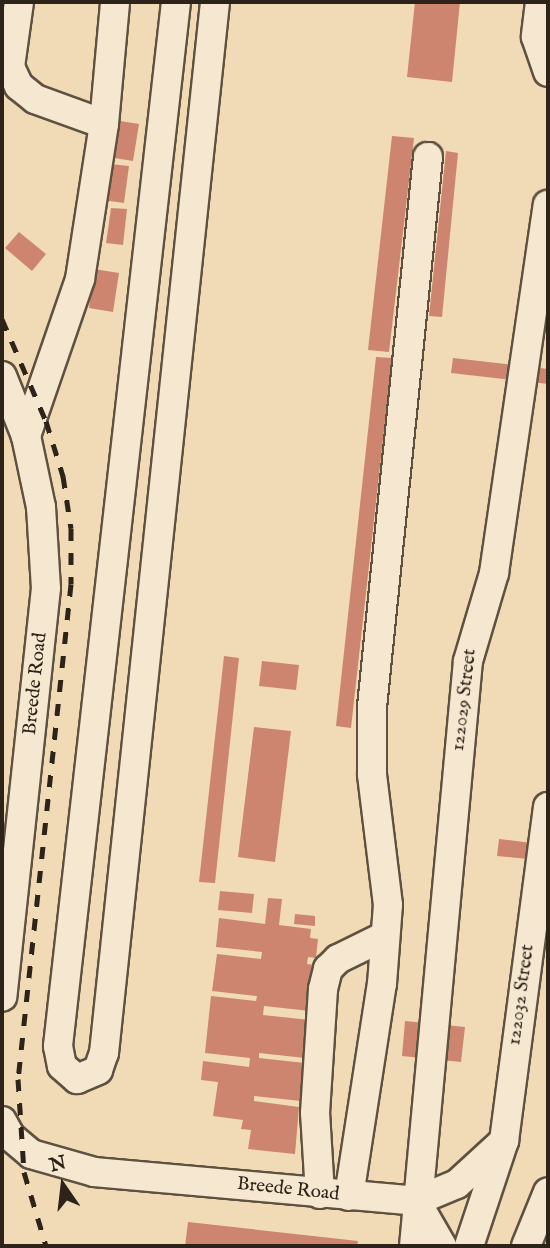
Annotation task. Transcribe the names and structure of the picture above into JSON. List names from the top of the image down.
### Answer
{
  "streets": {
    "street": ["Breede Road", "122029 Street", "122032 Street"]
  },
  "crossings": [
    ["Breede Road", "122029 Street"]
  ],
  "north": "top"
}
